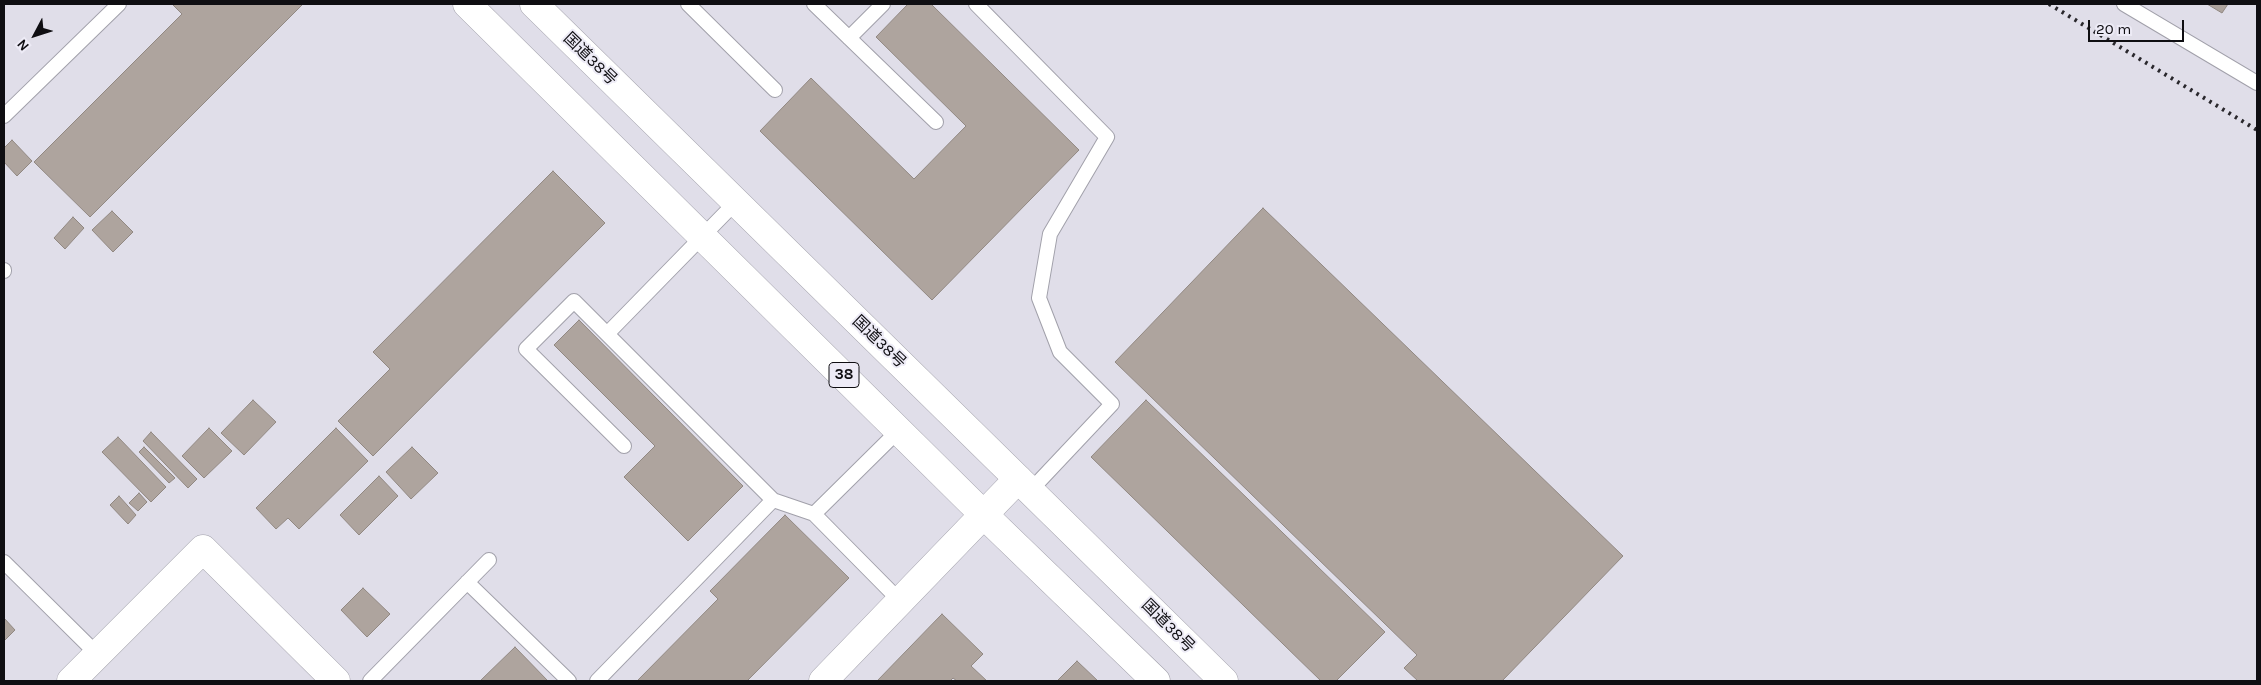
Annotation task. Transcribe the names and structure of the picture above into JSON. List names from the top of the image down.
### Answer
{
  "streets": {
    "main road": ["国道38号", "38"]
  },
  "scale_bar": "20 m",
  "north": "bottom left"
}
